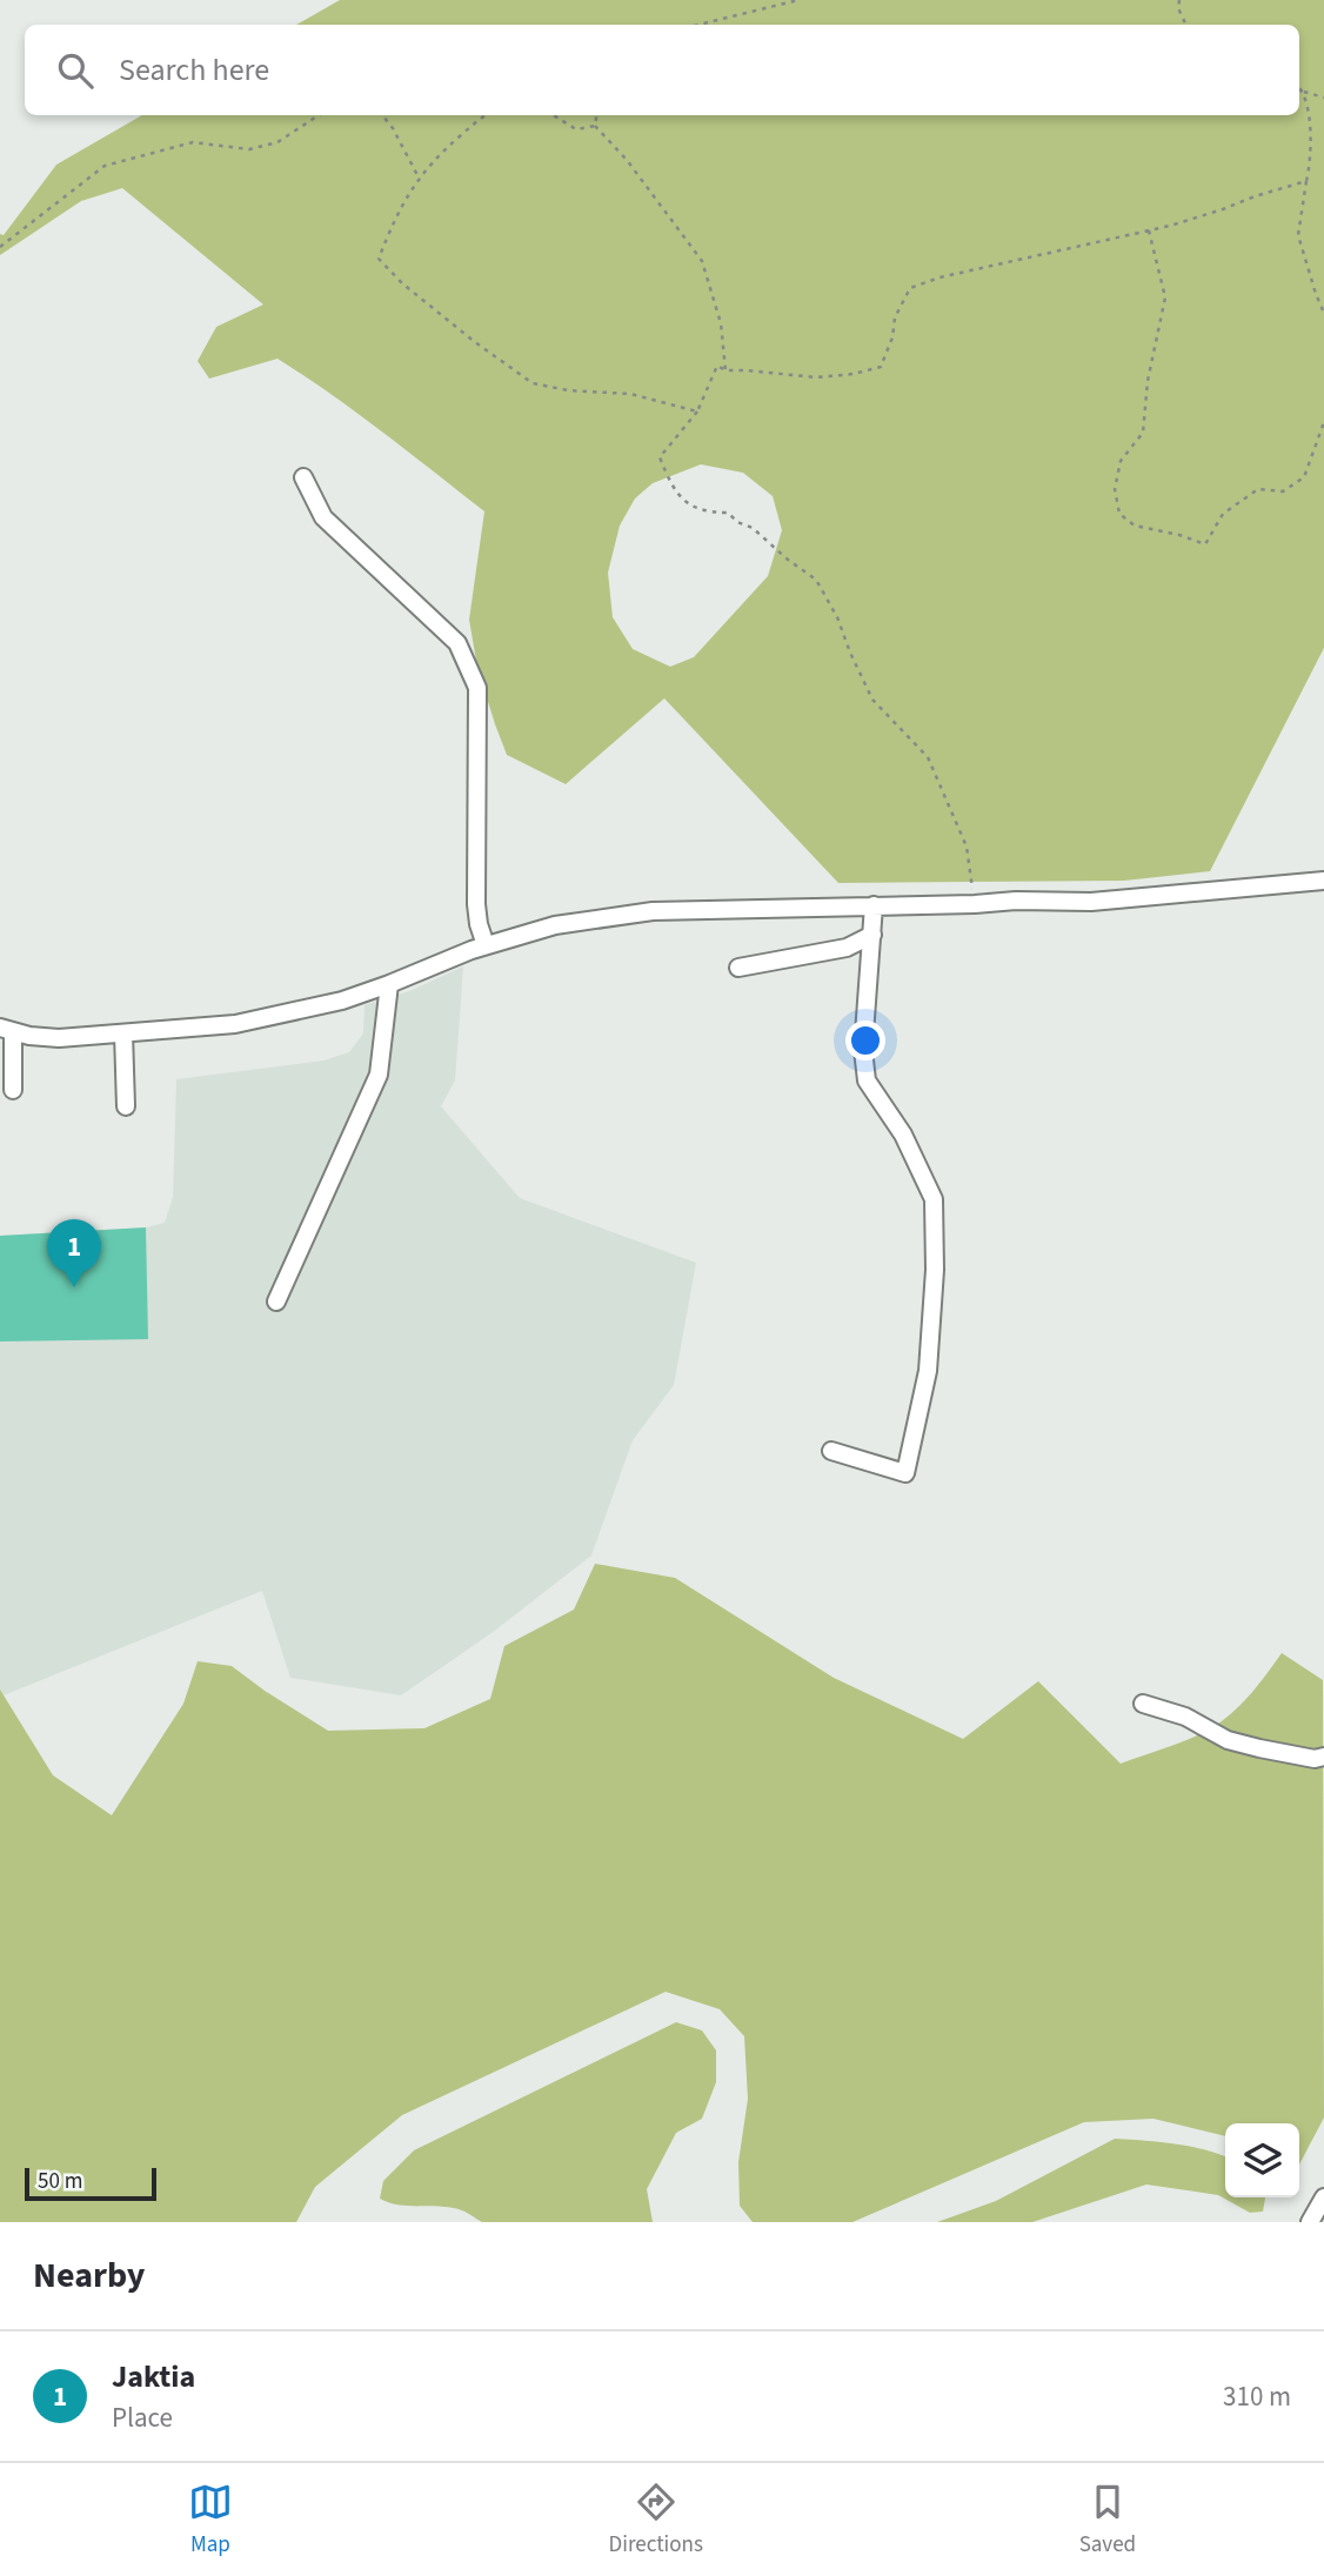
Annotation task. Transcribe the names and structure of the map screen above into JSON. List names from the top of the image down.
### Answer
{
  "scale_bar": "50 m",
  "page": {
    "search": "Search here",
    "pins": "1",
    "scale": "50 m",
    "heading": "Nearby",
    "list": [
      {
        "mark": "1",
        "name": "Jaktia",
        "note": "Place",
        "value": "310 m"
      }
    ],
    "nav": ["Map", "Directions", "Saved"]
  }
}
